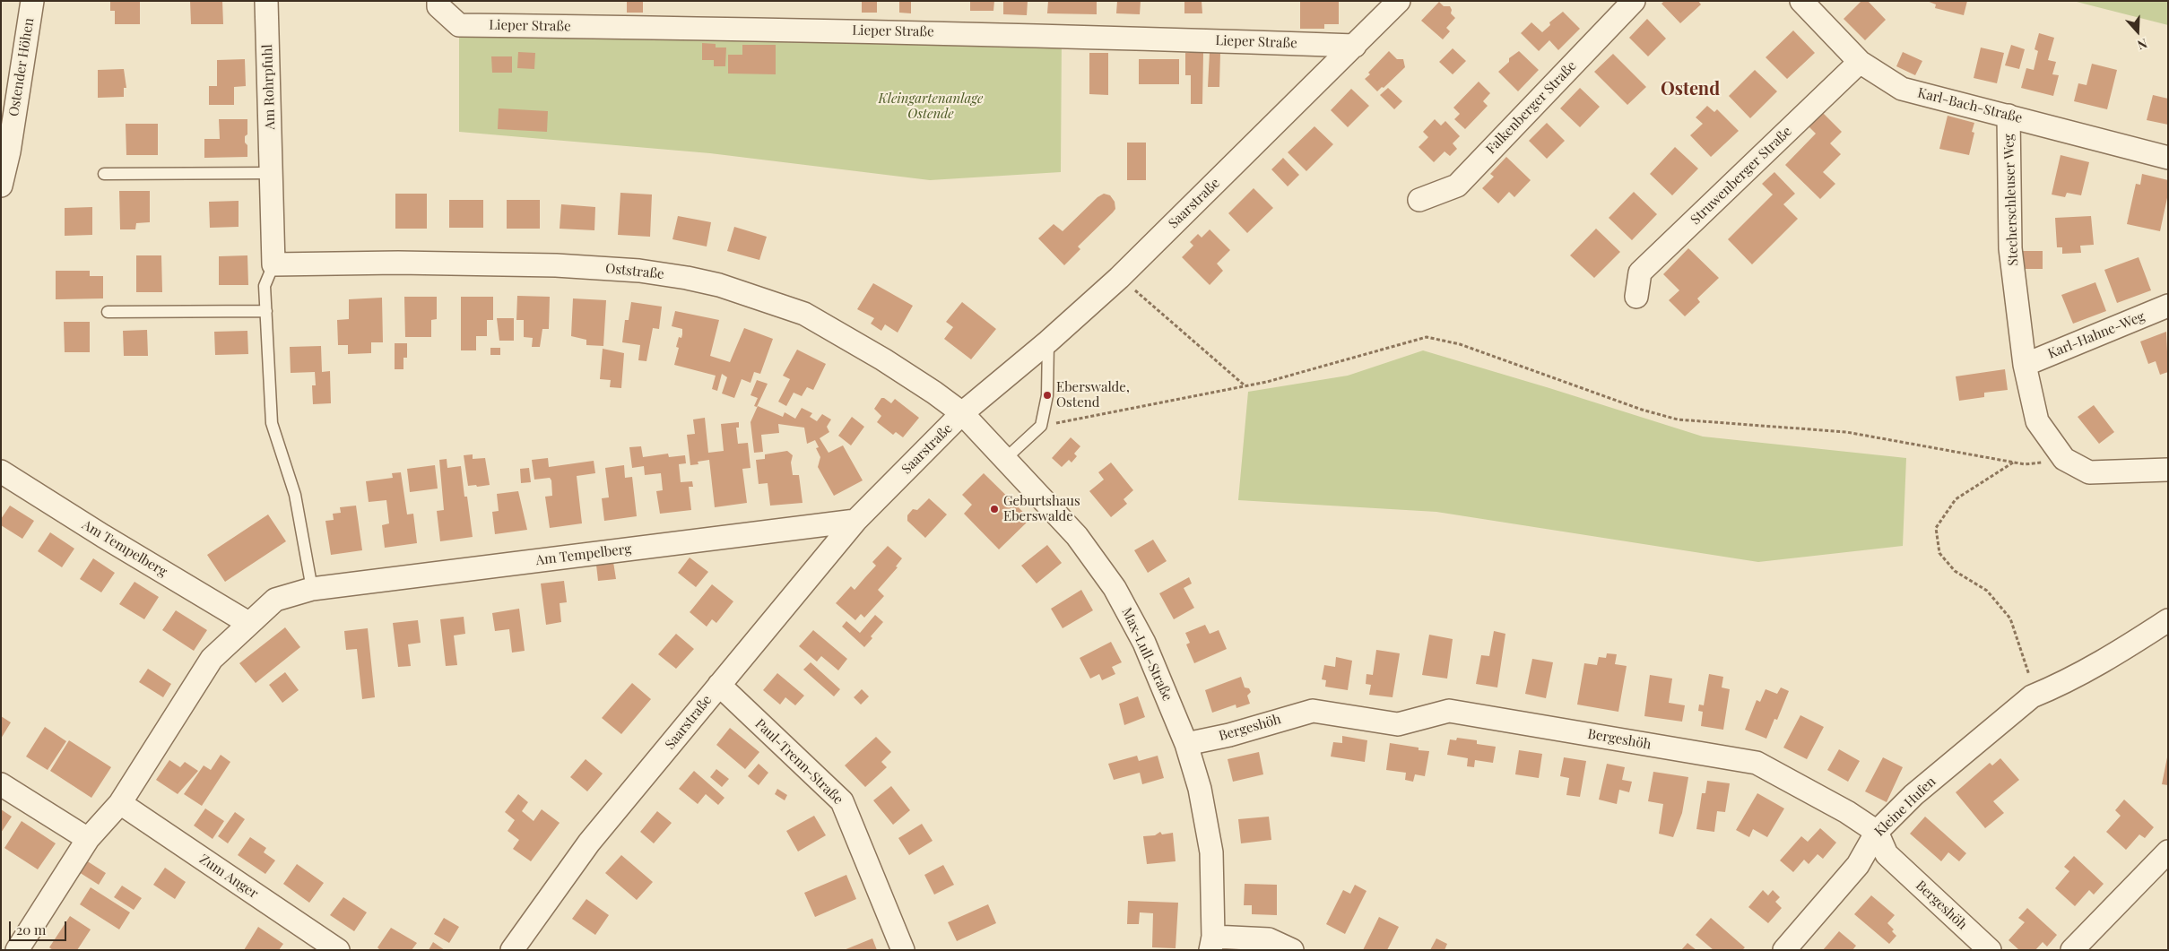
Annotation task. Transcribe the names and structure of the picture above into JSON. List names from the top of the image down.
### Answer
{
  "streets": {
    "street": [
      "Lieper Straße",
      "Ostender Höhen",
      "Am Rohrpfuhl",
      "Karl-Bach-Straße",
      "Falkenberger Straße",
      "Struwenberger Straße",
      "Stecherschleuser Weg",
      "Saarstraße",
      "Oststraße",
      "Karl-Hahne-Weg",
      "Am Tempelberg",
      "Max-Lull-Straße",
      "Bergeshöh",
      "Paul-Trenn-Straße",
      "Kleine Hufen",
      "Zum Anger"
    ]
  },
  "crossings": [
    ["Lieper Straße", "Saarstraße"],
    ["Am Rohrpfuhl", "Oststraße"],
    ["Karl-Bach-Straße", "Struwenberger Straße"],
    ["Karl-Bach-Straße", "Stecherschleuser Weg"],
    ["Stecherschleuser Weg", "Karl-Hahne-Weg"],
    ["Saarstraße", "Oststraße"],
    ["Saarstraße", "Am Tempelberg"],
    ["Saarstraße", "Max-Lull-Straße"],
    ["Saarstraße", "Paul-Trenn-Straße"],
    ["Oststraße", "Max-Lull-Straße"],
    ["Am Tempelberg", "Zum Anger"],
    ["Max-Lull-Straße", "Bergeshöh"],
    ["Bergeshöh", "Kleine Hufen"]
  ],
  "districts": ["Ostend"],
  "parks": ["Kleingartenanlage Ostende"],
  "places": ["Eberswalde, Ostend", "Geburtshaus Eberswalde"],
  "scale_bar": "20 m",
  "north": "bottom"
}
